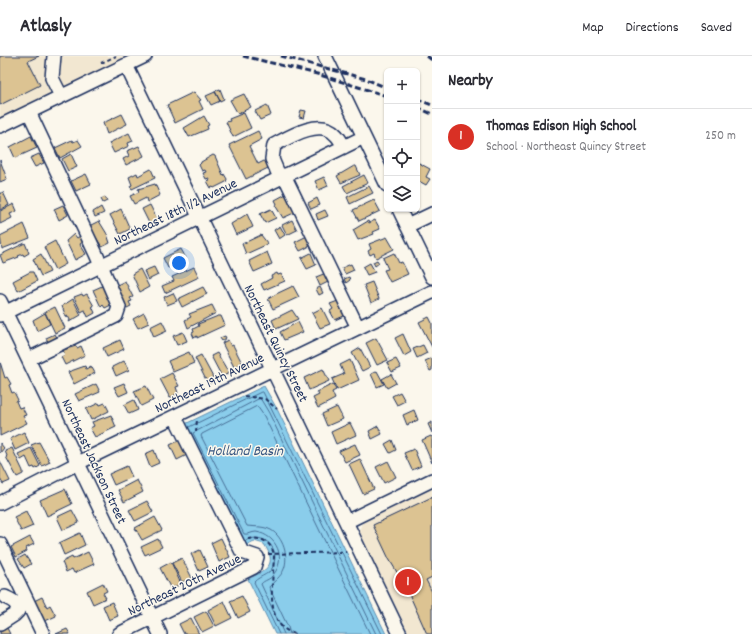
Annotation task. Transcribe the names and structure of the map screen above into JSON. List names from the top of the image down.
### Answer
{
  "streets": {
    "street": [
      "Northeast 18th 1/2 Avenue",
      "Northeast Quincy Street",
      "Northeast 19th Avenue",
      "Northeast Jackson Street",
      "Northeast 20th Avenue"
    ]
  },
  "crossings": [
    ["Northeast 18th 1/2 Avenue", "Northeast Quincy Street"],
    ["Northeast 18th 1/2 Avenue", "Northeast Jackson Street"],
    ["Northeast Quincy Street", "Northeast 19th Avenue"],
    ["Northeast 19th Avenue", "Northeast Jackson Street"],
    ["Northeast Jackson Street", "Northeast 20th Avenue"]
  ],
  "water": ["Holland Basin"],
  "page": {
    "header": "Atlasly",
    "nav": ["Map", "Directions", "Saved"],
    "heading": "Nearby",
    "map_buttons": ["+", "−"],
    "list": [
      {
        "mark": "1",
        "name": "Thomas Edison High School",
        "note": "School · Northeast Quincy Street",
        "value": "250 m"
      }
    ],
    "pins": "1"
  }
}
